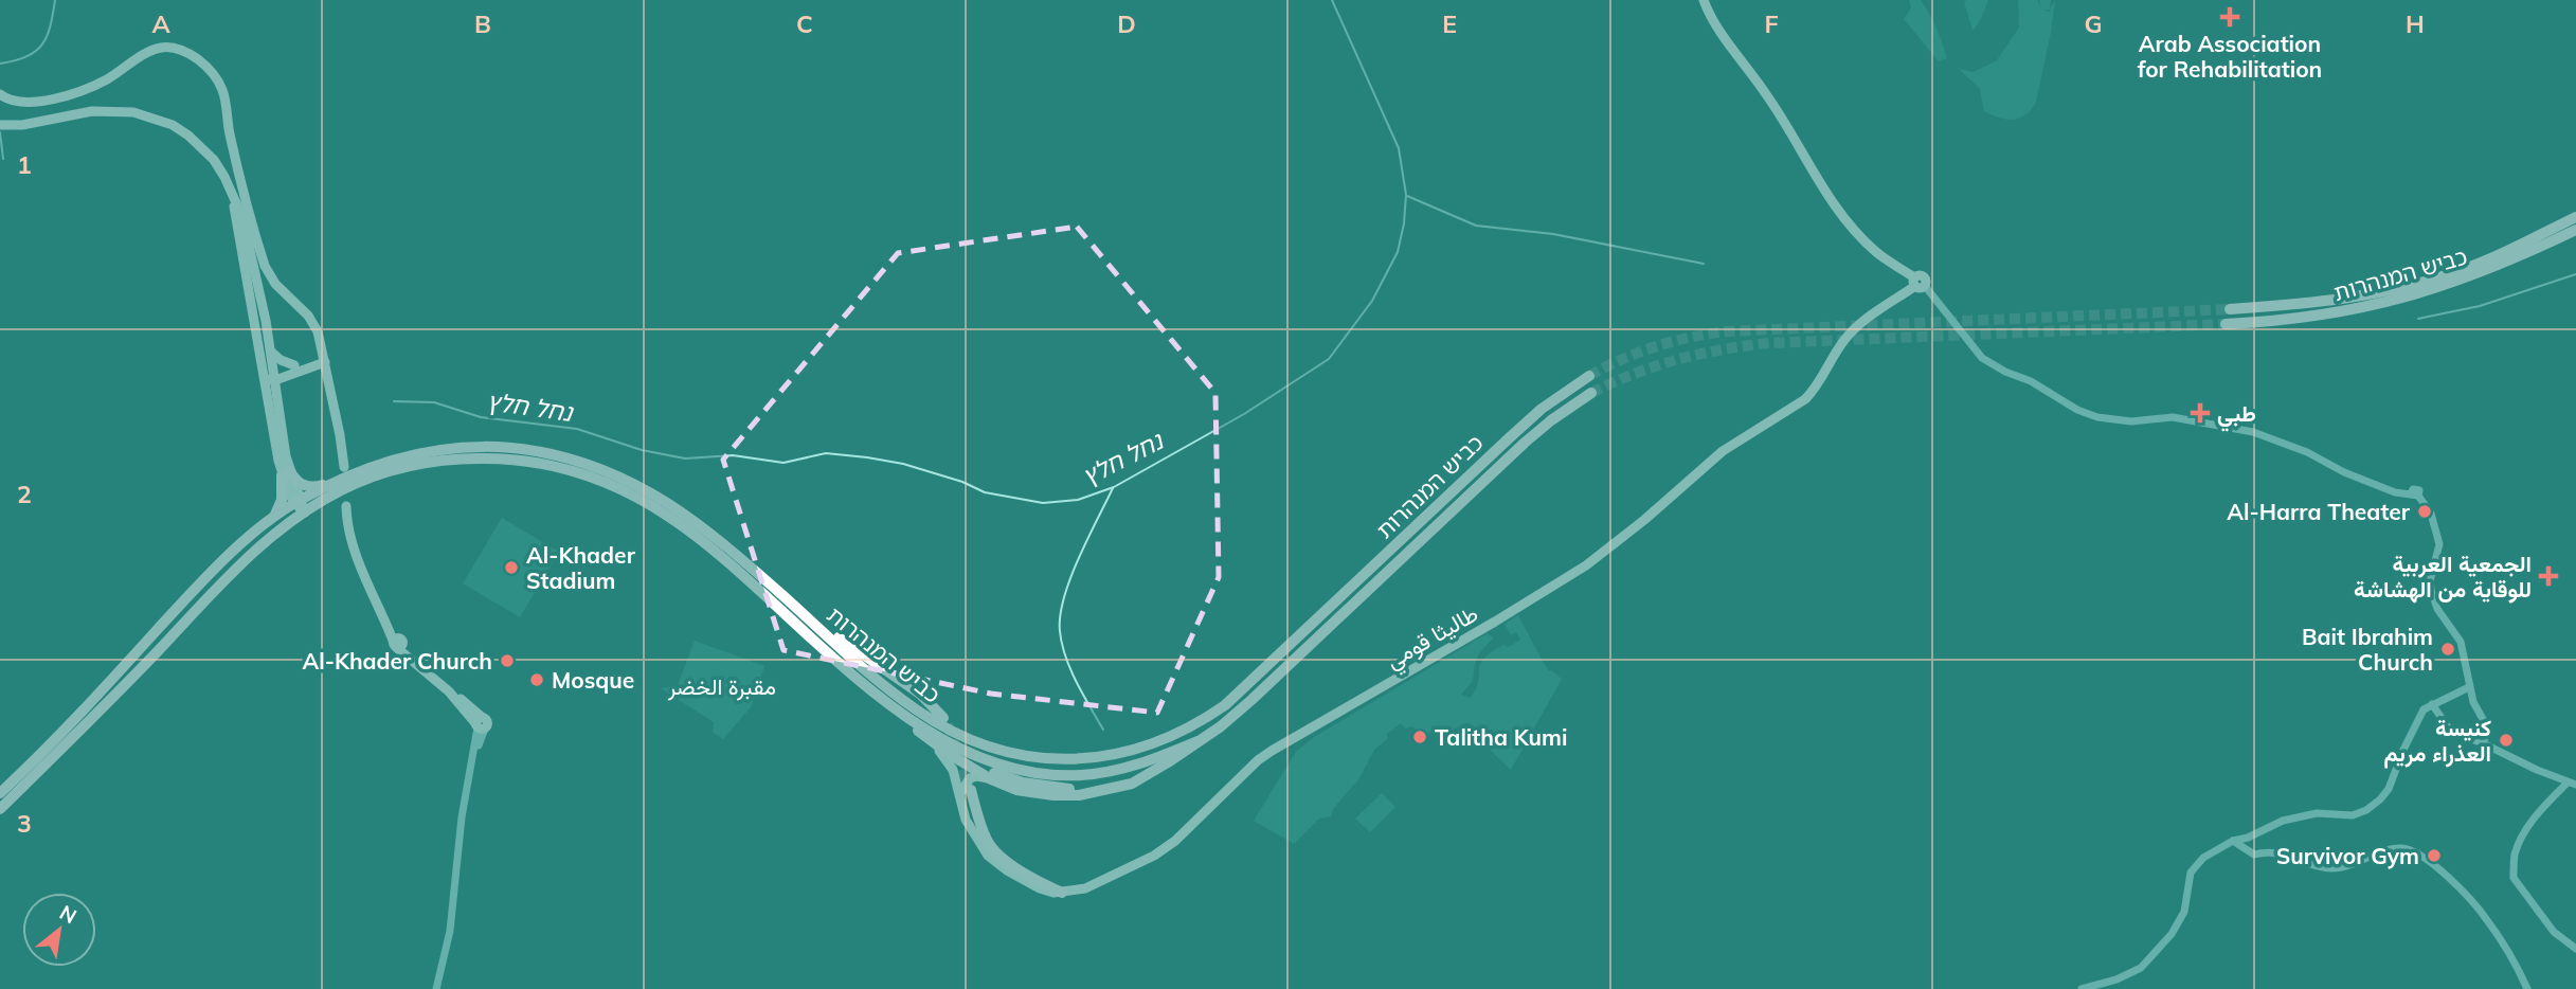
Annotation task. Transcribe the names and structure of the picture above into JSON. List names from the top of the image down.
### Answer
{
  "streets": {
    "highway": ["כביש המנהרות"],
    "main road": ["طاليثا قومي"]
  },
  "water": ["נחל חלץ"],
  "parks": ["مقبرة الخضر"],
  "places": {
    "health": ["Arab Association for Rehabilitation", "طبي", "الجمعية العربية للوقاية من الهشاشة"],
    "other": [
      "Al-Harra Theater",
      "Al-Khader Stadium",
      "Bait Ibrahim Church",
      "Al-Khader Church",
      "Mosque",
      "Talitha Kumi",
      "كنيسة العذراء مريم",
      "Survivor Gym"
    ]
  },
  "north": "top right",
  "grid": {
    "columns": [
      "A",
      "B",
      "C",
      "D",
      "E",
      "F",
      "G",
      "H"
    ],
    "rows": ["1", "2", "3"]
  }
}
